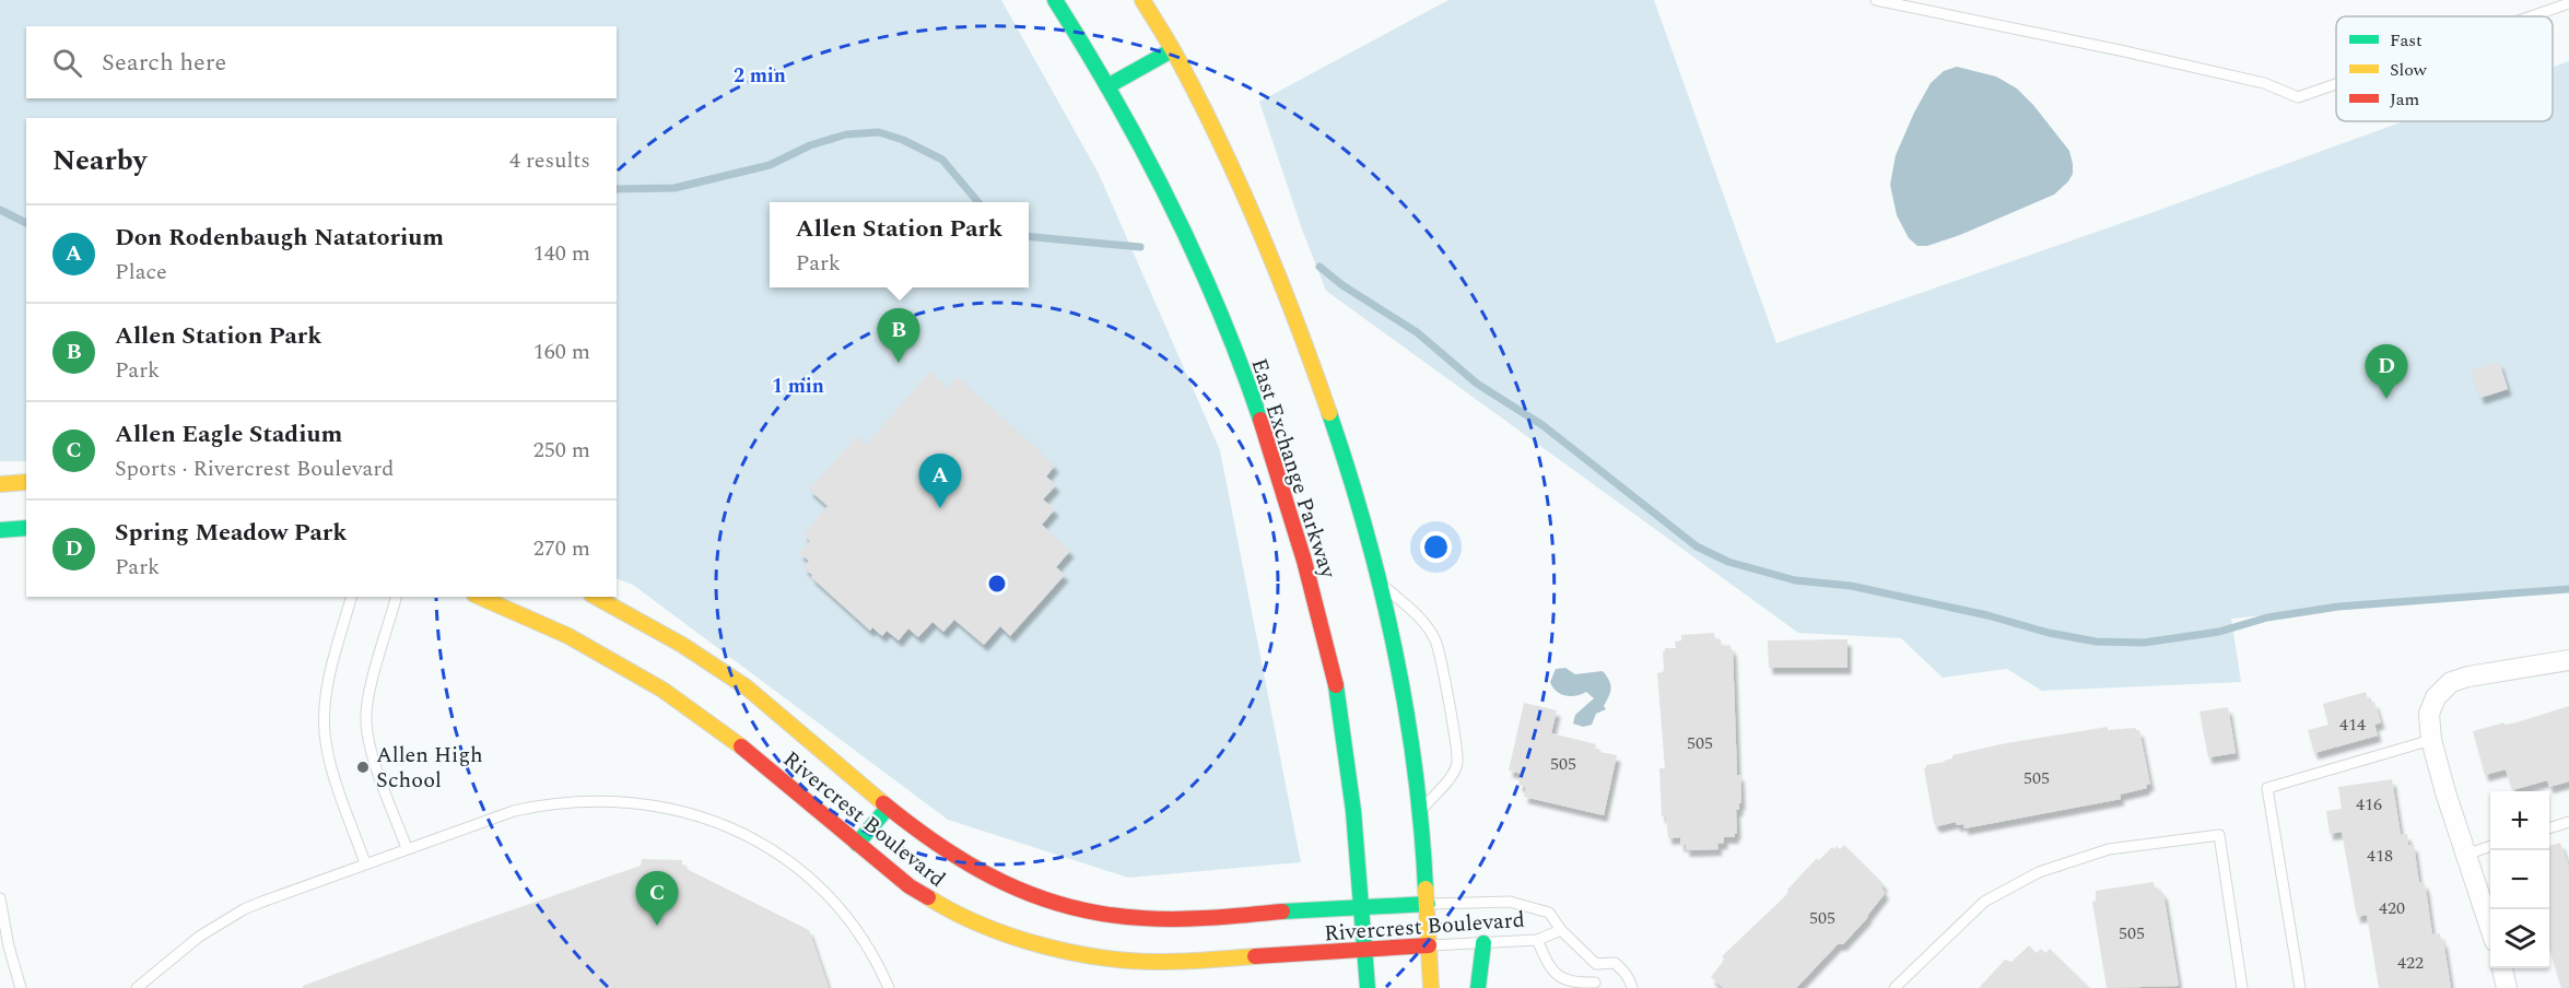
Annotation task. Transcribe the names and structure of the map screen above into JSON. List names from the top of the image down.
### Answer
{
  "streets": {
    "main road": ["East Exchange Parkway", "Rivercrest Boulevard"]
  },
  "crossings": [
    ["East Exchange Parkway", "Rivercrest Boulevard"]
  ],
  "places": ["Allen High School"],
  "house_numbers": [
    "414",
    "505",
    "505",
    "505",
    "416",
    "418",
    "420",
    "505",
    "505",
    "422"
  ],
  "legend": ["Fast", "Slow", "Jam"],
  "page": {
    "search": "Search here",
    "heading": ["Nearby", "4 results"],
    "popup": ["Allen Station Park", "Park"],
    "list": [
      {
        "mark": "A",
        "name": "Don Rodenbaugh Natatorium",
        "note": "Place",
        "value": "140 m"
      },
      {
        "mark": "B",
        "name": "Allen Station Park",
        "note": "Park",
        "value": "160 m"
      },
      {
        "mark": "C",
        "name": "Allen Eagle Stadium",
        "note": "Sports · Rivercrest Boulevard",
        "value": "250 m"
      },
      {
        "mark": "D",
        "name": "Spring Meadow Park",
        "note": "Park",
        "value": "270 m"
      }
    ],
    "pins": [
      "B",
      "D",
      "A",
      "C"
    ],
    "map_buttons": ["+", "−"]
  },
  "rings": ["2 min", "1 min"]
}
